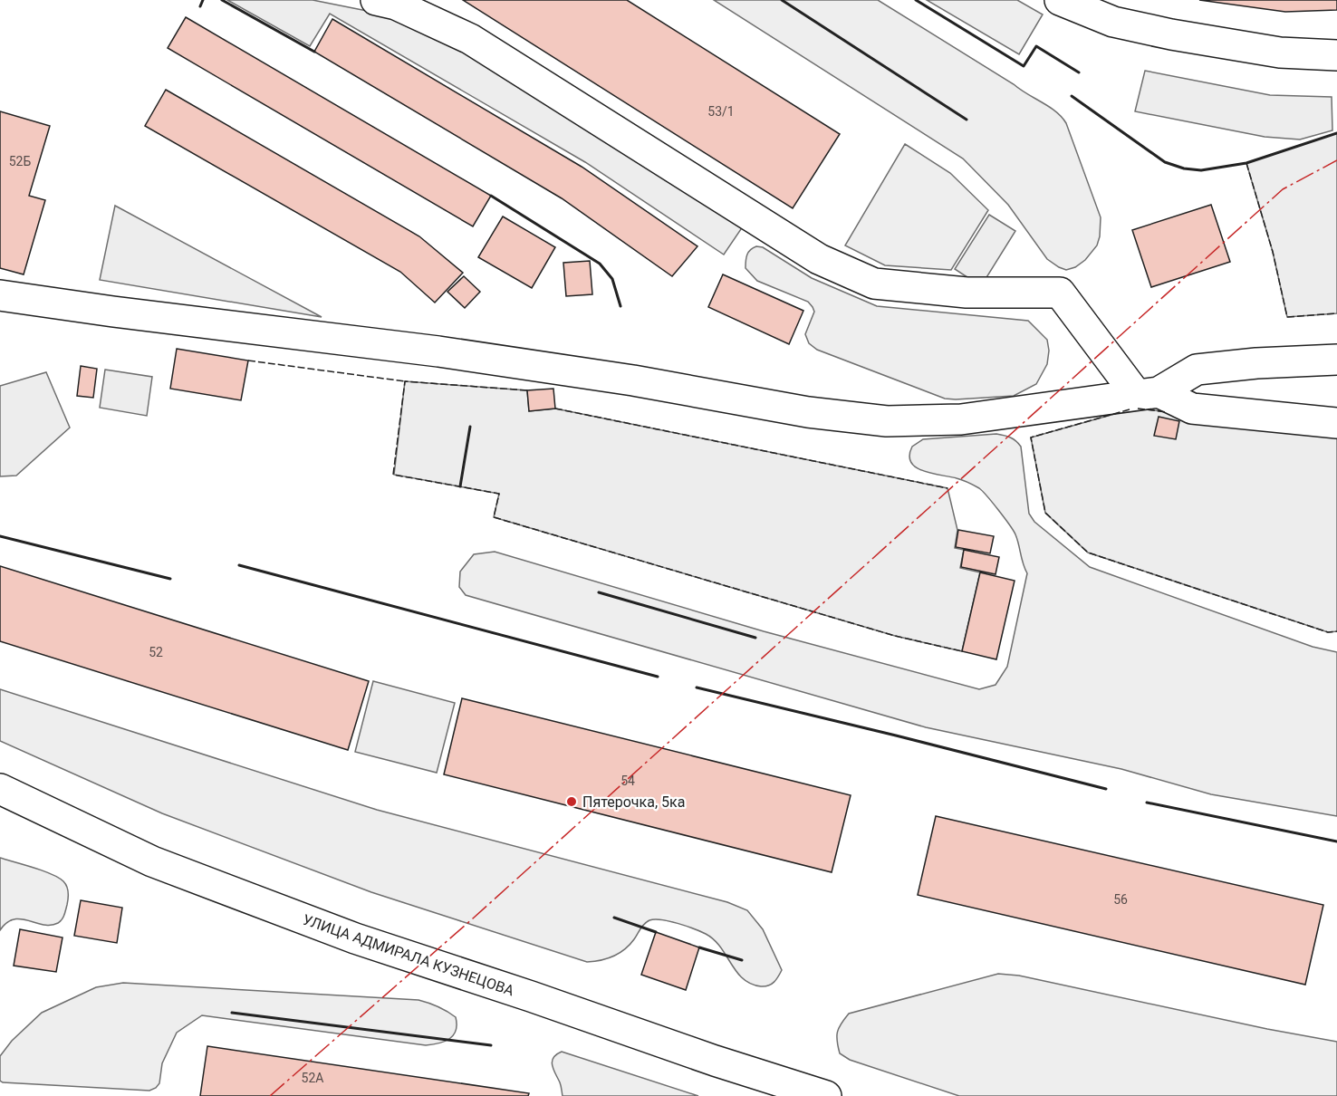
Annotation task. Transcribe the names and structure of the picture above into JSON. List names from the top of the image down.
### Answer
{
  "streets": {
    "street": ["УЛИЦА АДМИРАЛА КУЗНЕЦОВА"]
  },
  "places": ["Пятерочка, 5ка"],
  "house_numbers": [
    "53/1",
    "52Б",
    "52",
    "54",
    "56",
    "52А"
  ]
}
